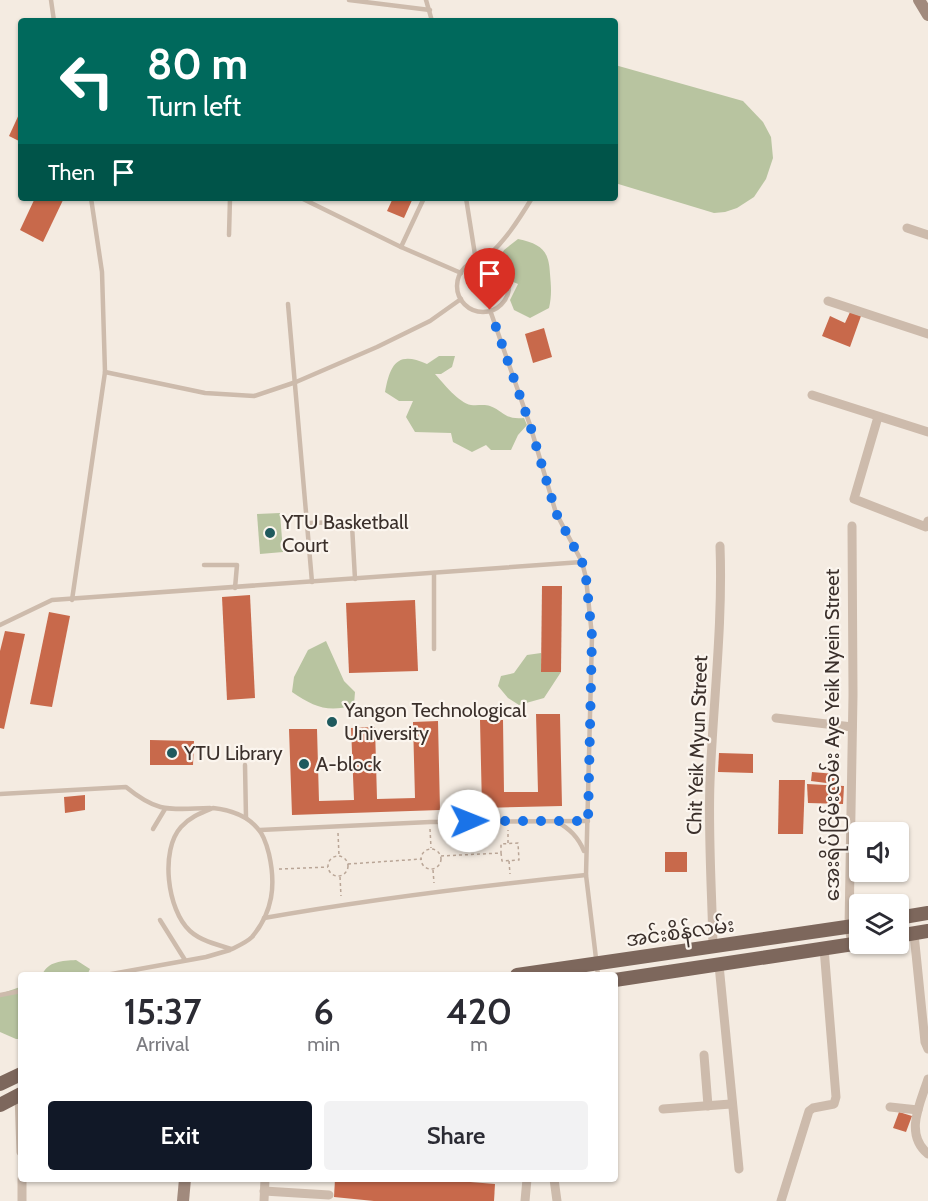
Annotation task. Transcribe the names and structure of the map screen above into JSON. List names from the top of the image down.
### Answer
{
  "streets": {
    "main road": ["အင်းစိန်လမ်း"],
    "street": ["အေးရိပ်ငြိမ်းလမ်း Aye Yeik Nyein Street", "Chit Yeik Myun Street"]
  },
  "crossings": [
    ["Chit Yeik Myun Street", "အင်းစိန်လမ်း"]
  ],
  "places": [
    "YTU Basketball Court",
    "Yangon Technological University",
    "YTU Library",
    "A-block"
  ],
  "page": {
    "turn": ["80 m", "Turn left"],
    "then": "Then",
    "eta": [
      "15:37",
      "Arrival",
      "6",
      "min",
      "420",
      "m"
    ],
    "buttons": ["Exit", "Share"]
  }
}
